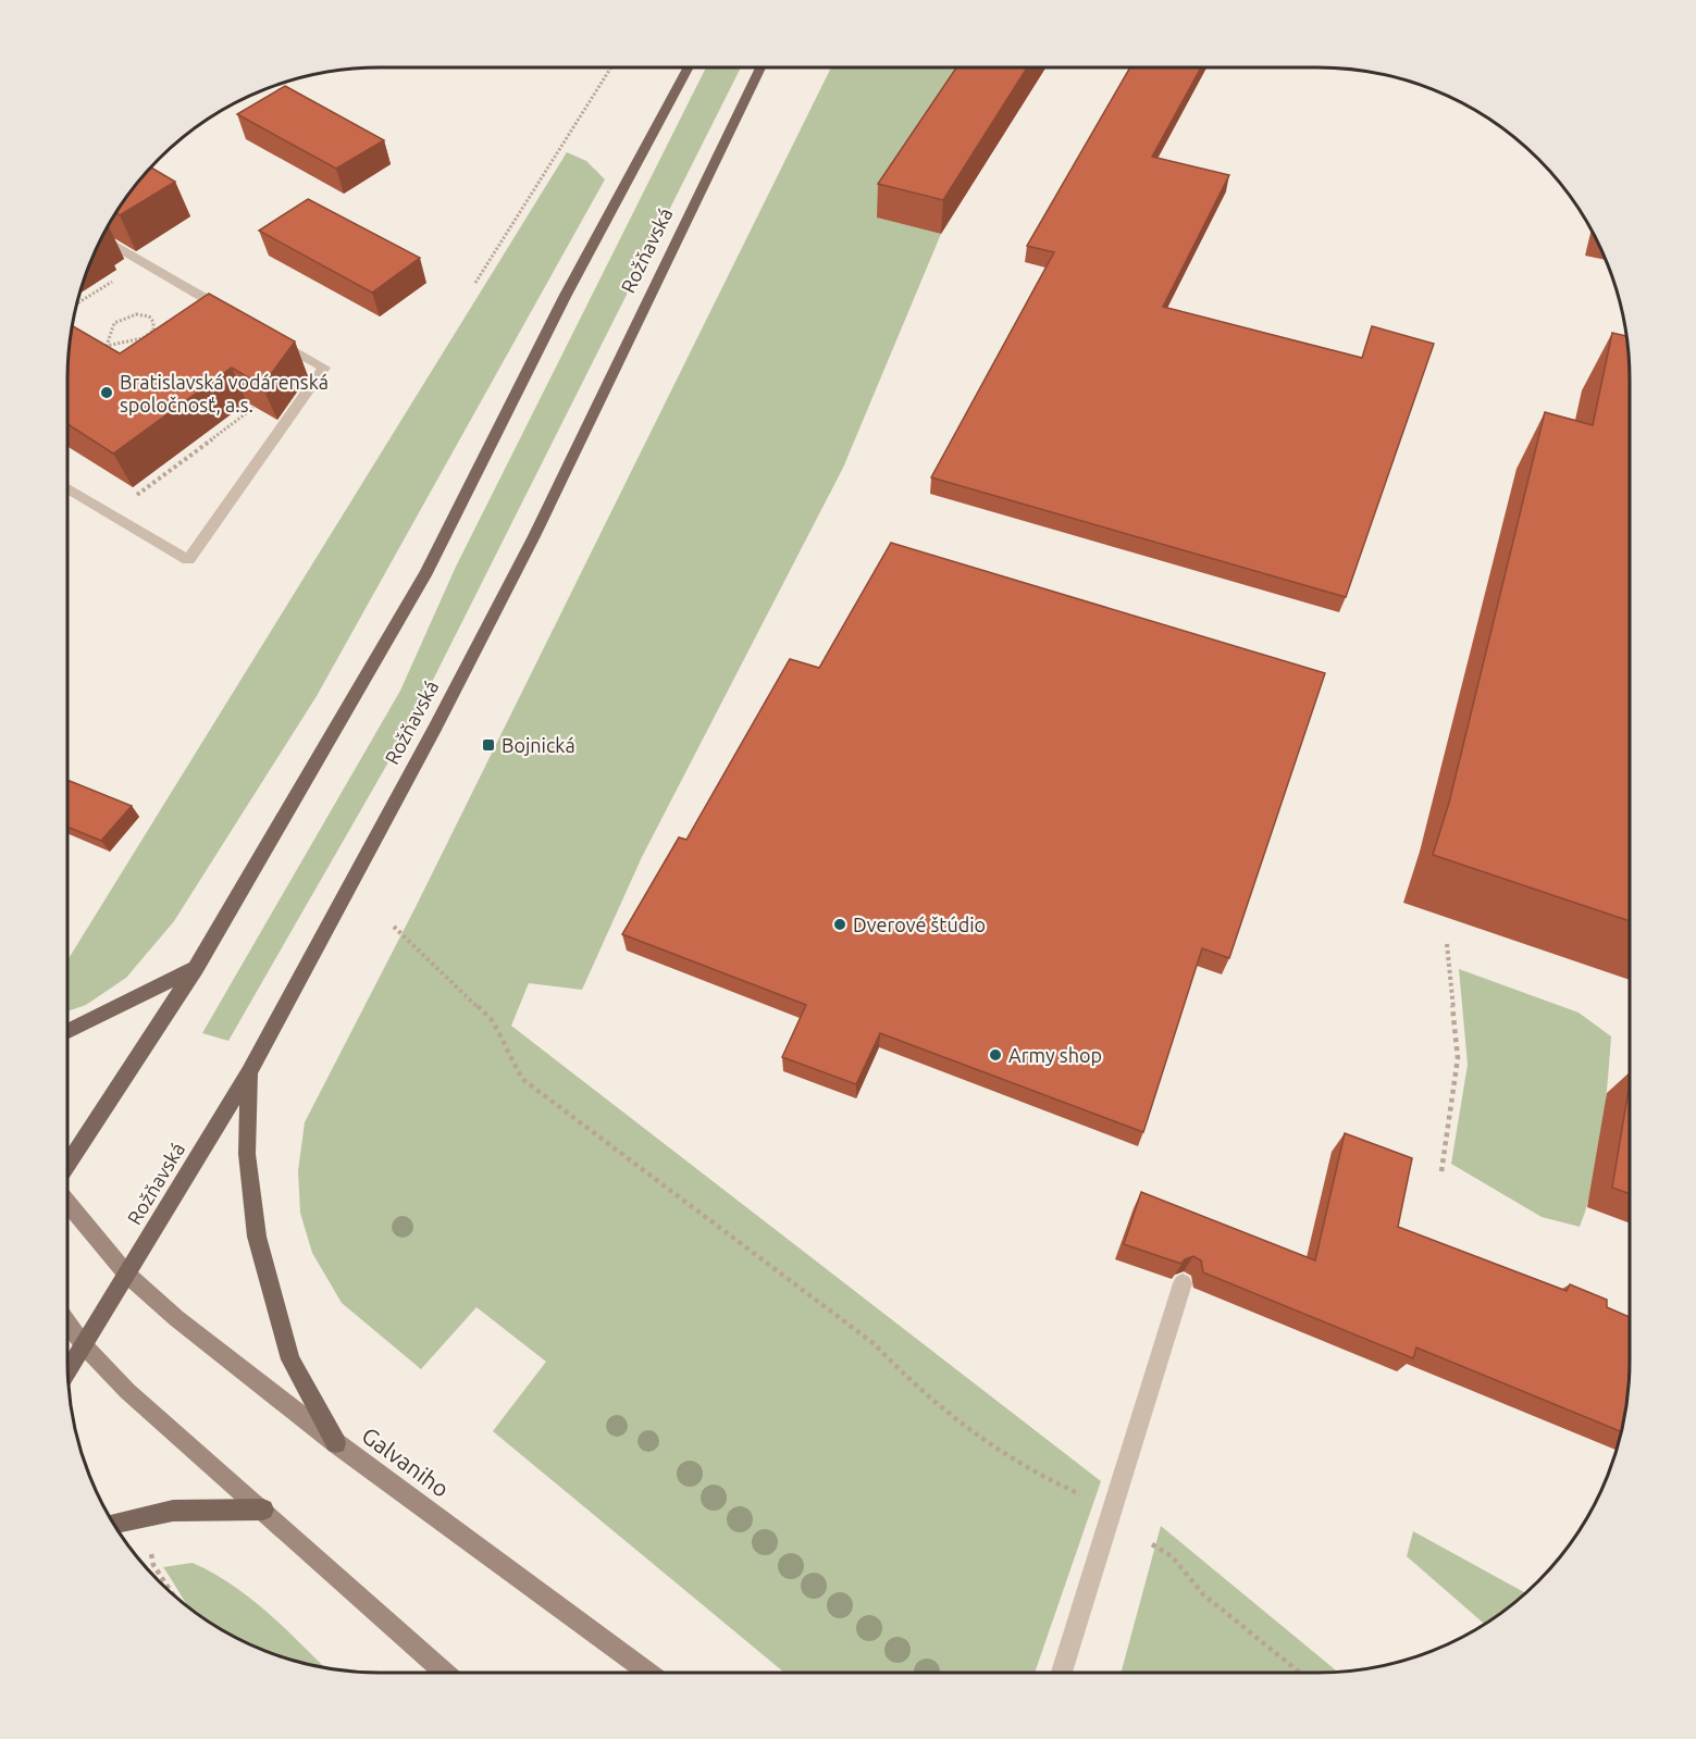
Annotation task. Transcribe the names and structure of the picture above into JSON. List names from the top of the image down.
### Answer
{
  "streets": {
    "main road": ["Rožňavská", "Galvaniho"]
  },
  "crossings": [
    ["Rožňavská", "Galvaniho"]
  ],
  "places": {
    "other": ["Bratislavská vodárenská spoločnosť, a.s.", "Dverové štúdio", "Army shop"],
    "transit": ["Bojnická"]
  }
}
